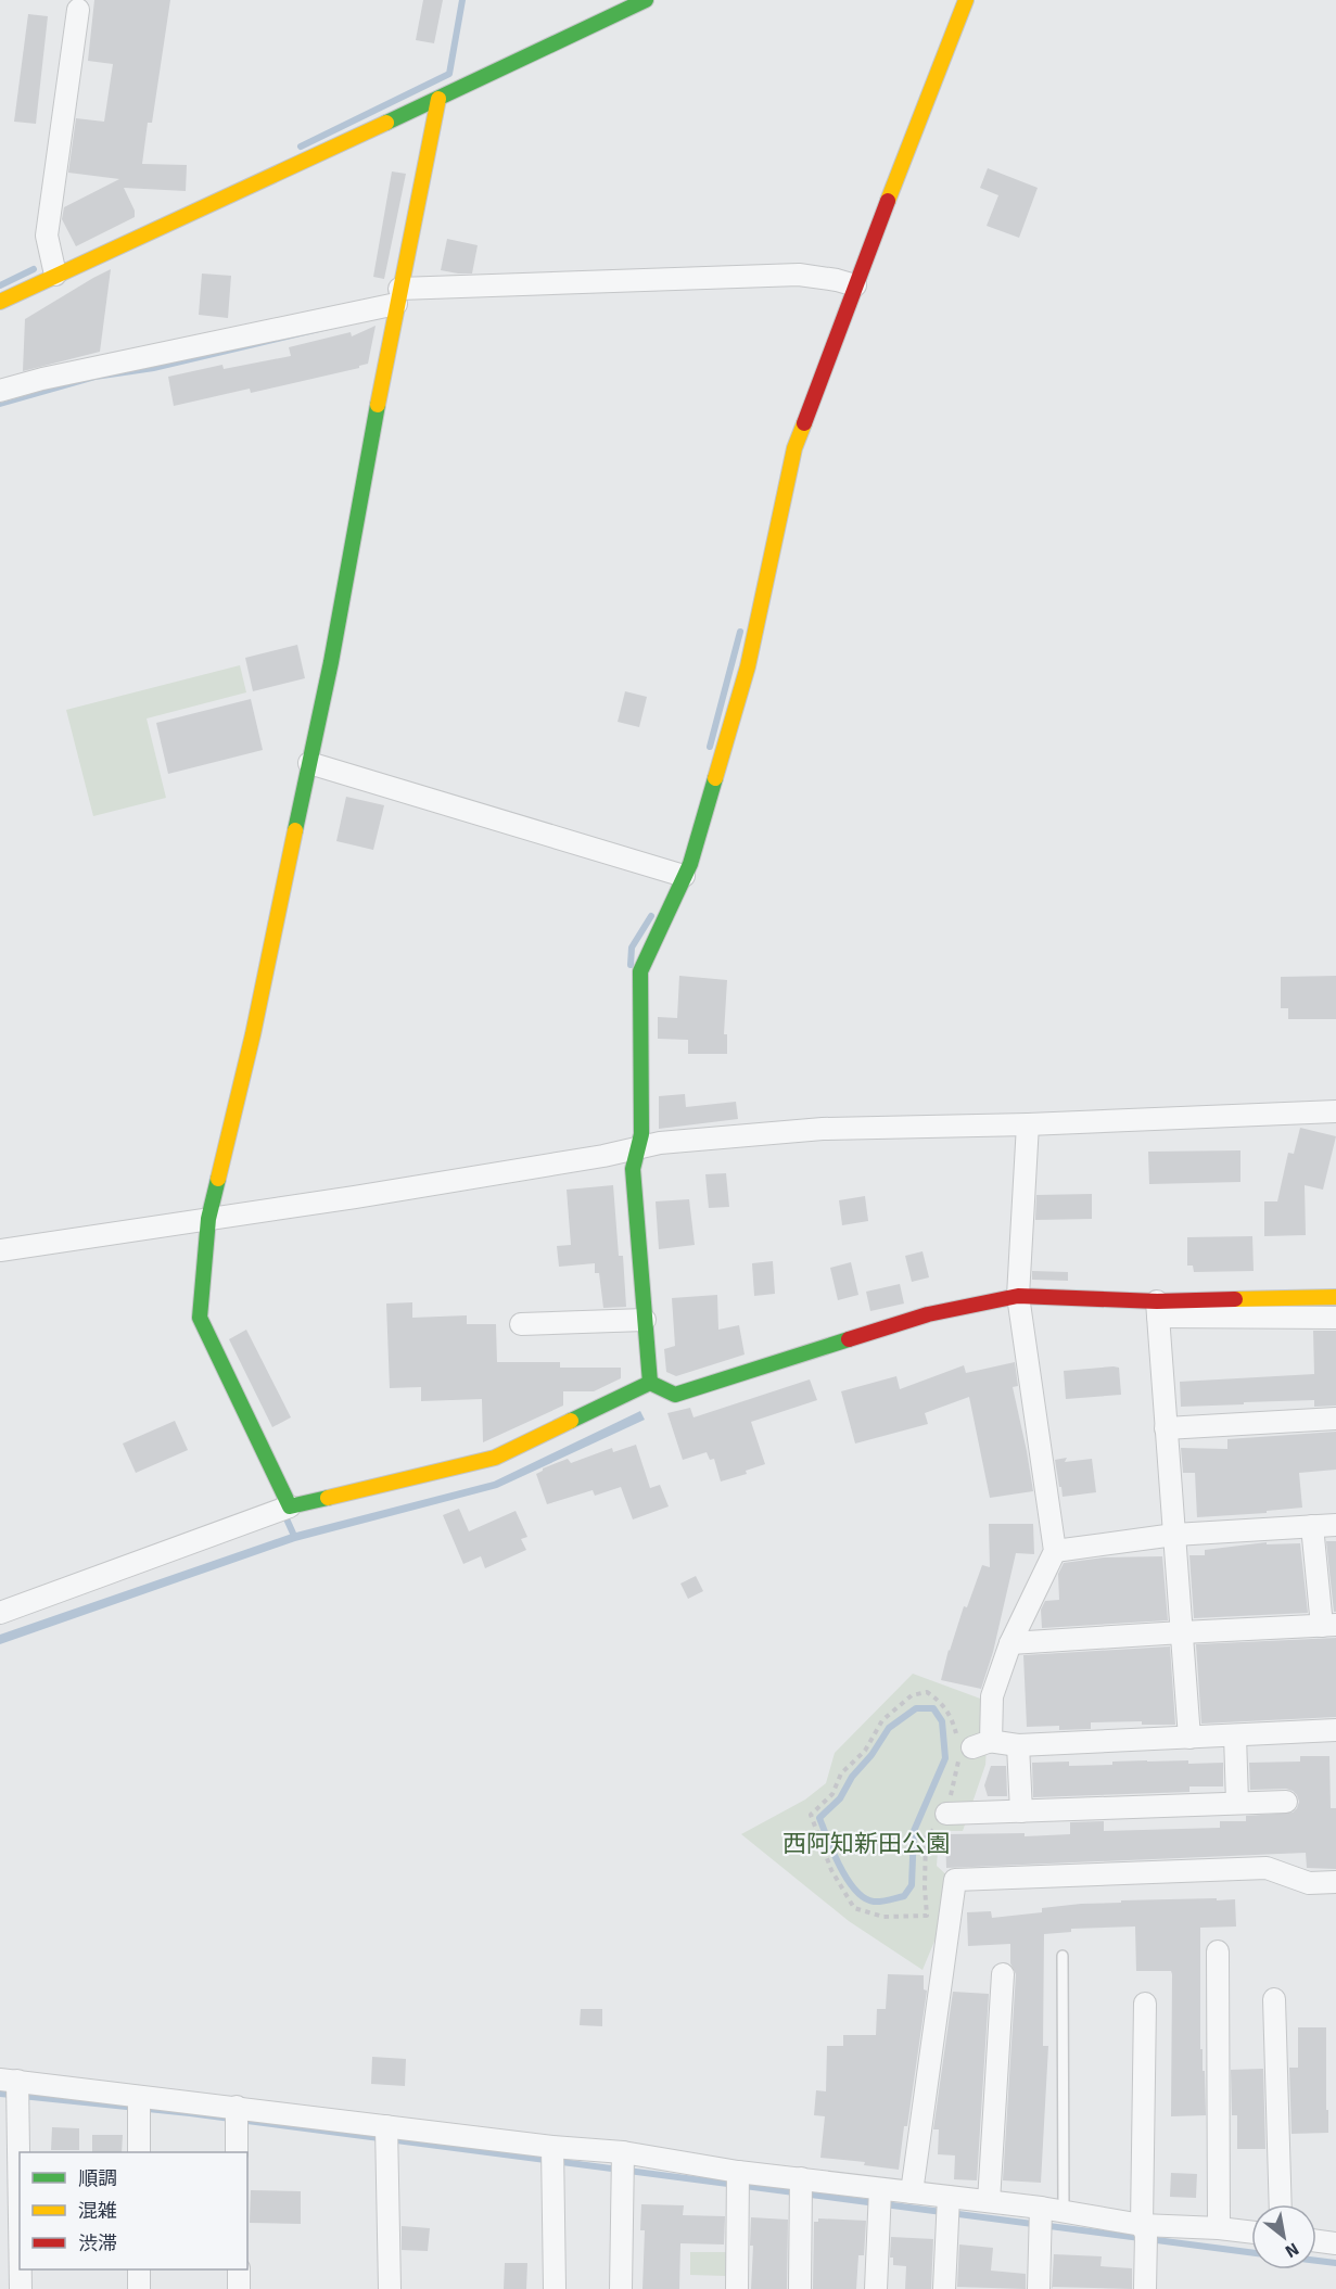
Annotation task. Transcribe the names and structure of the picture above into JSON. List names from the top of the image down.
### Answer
{
  "parks": ["西阿知新田公園"],
  "legend": ["順調", "混雑", "渋滞"],
  "north": "bottom right"
}
